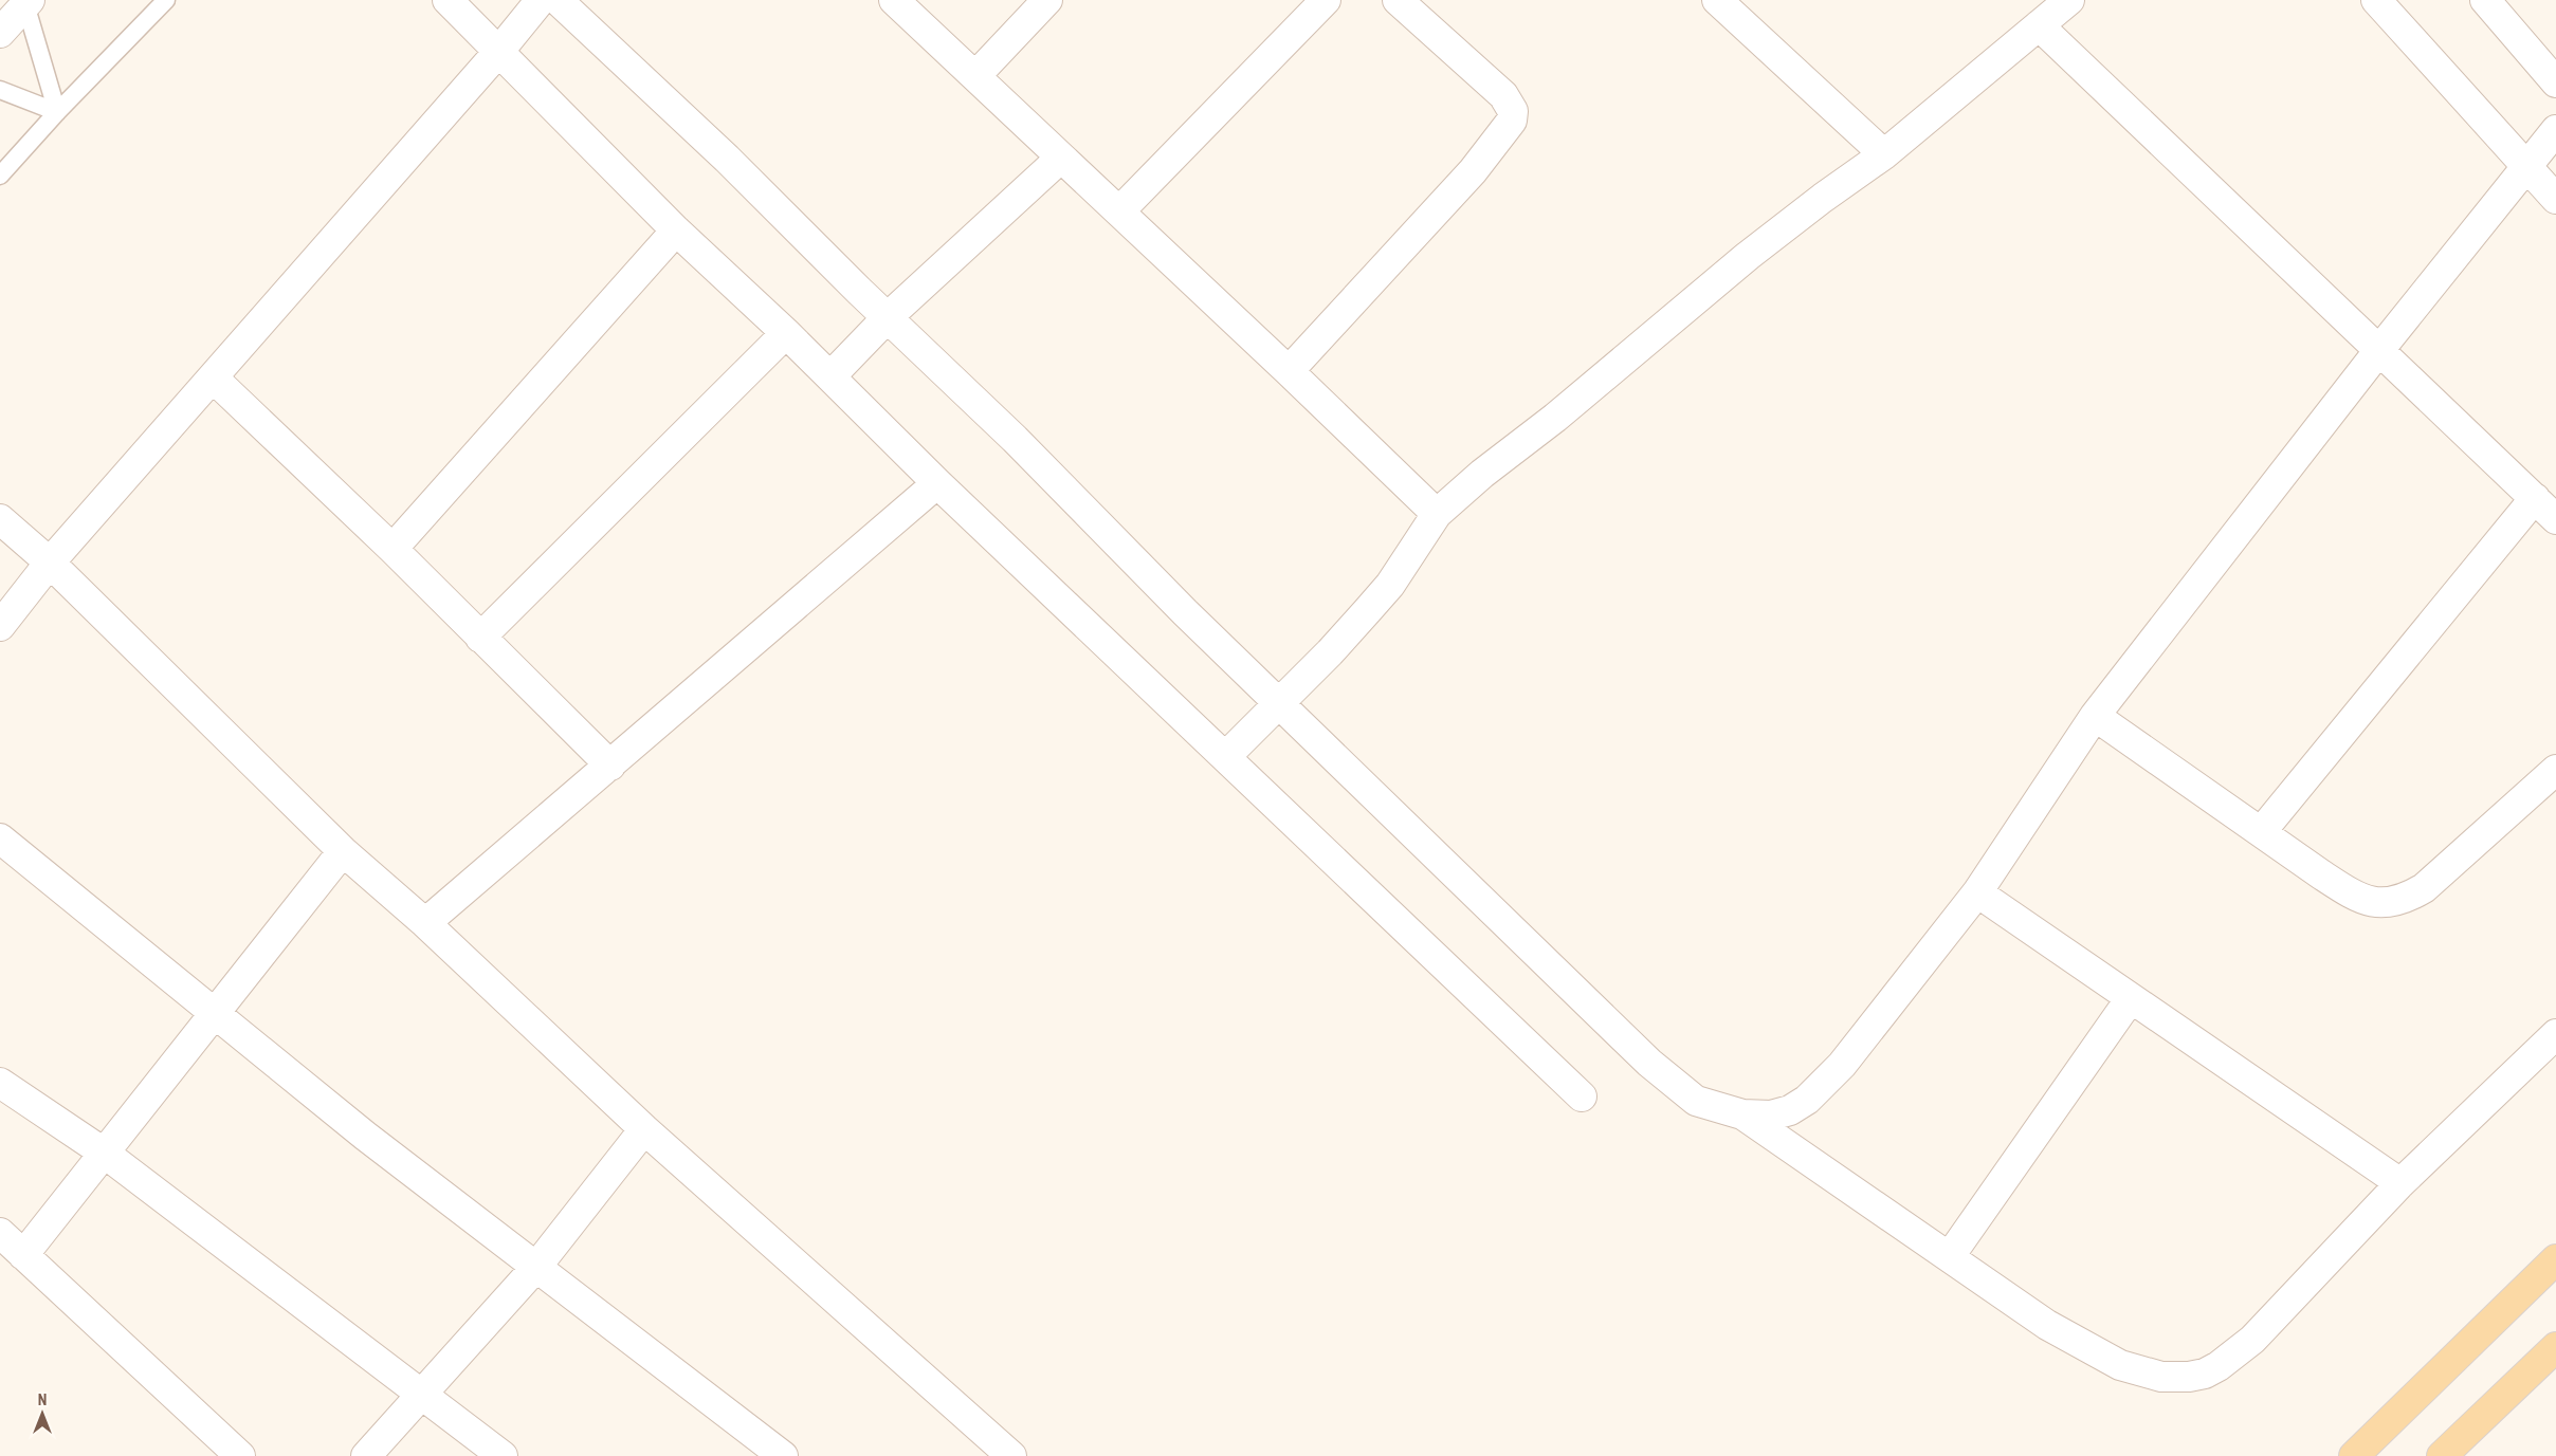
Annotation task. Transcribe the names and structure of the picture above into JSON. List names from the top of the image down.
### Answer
{
  "north": "top"
}
